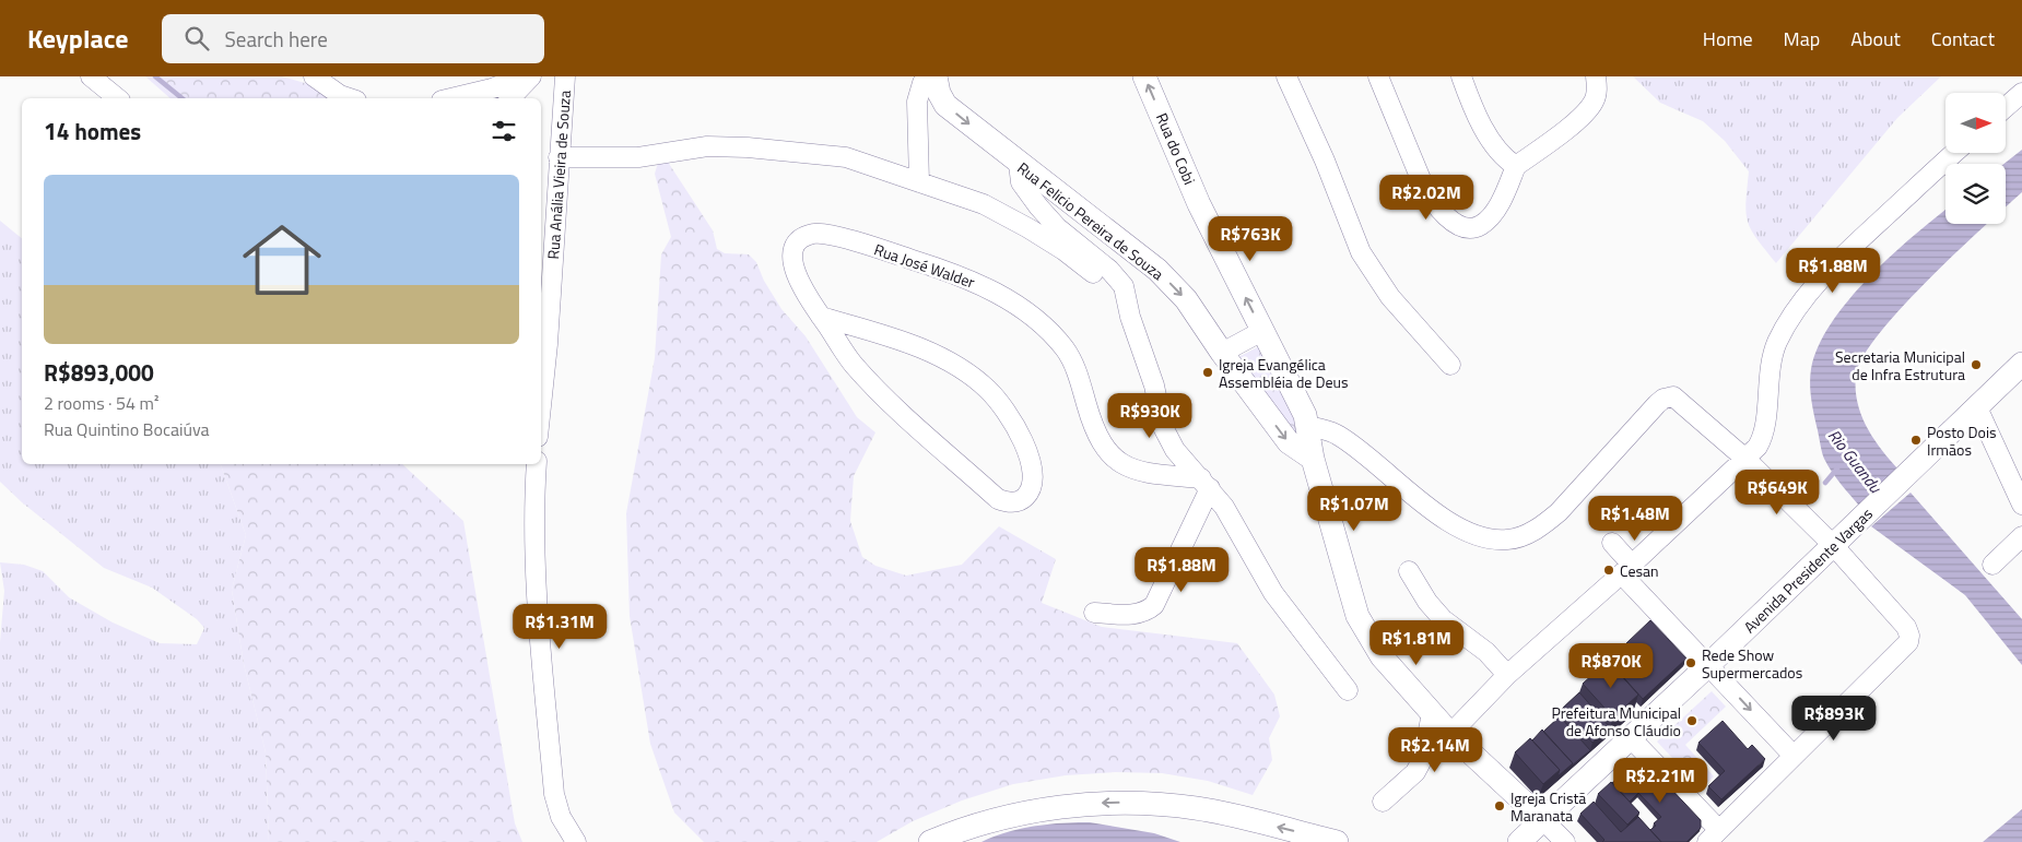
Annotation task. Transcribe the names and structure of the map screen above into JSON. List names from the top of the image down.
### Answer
{
  "streets": {
    "main road": ["Rua do Cobi", "Rua Felicio Pereira de Souza", "Avenida Presidente Vargas"],
    "street": ["Rua Anália Vieira de Souza", "Rua José Walder"]
  },
  "crossings": [
    ["Rua do Cobi", "Rua Felicio Pereira de Souza"]
  ],
  "one_way": ["Rua do Cobi", "Rua Felicio Pereira de Souza"],
  "water": ["Rio Guandu"],
  "places": [
    "Secretaria Municipal de Infra Estrutura",
    "Igreja Evangélica Assembléia de Deus",
    "Posto Dois Irmãos",
    "Cesan",
    "Rede Show Supermercados",
    "Prefeitura Municipal de Afonso Cláudio",
    "Igreja Cristã Maranata"
  ],
  "north": "right",
  "page": {
    "header": "Keyplace",
    "search": "Search here",
    "nav": [
      "Home",
      "Map",
      "About",
      "Contact"
    ],
    "heading": "14 homes",
    "list": [
      {
        "name": "R$893,000",
        "note": "2 rooms · 54 m² · Rua Quintino Bocaiúva"
      }
    ],
    "price": [
      "R$2.02M",
      "R$763K",
      "R$1.88M",
      "R$930K",
      "R$649K",
      "R$1.07M",
      "R$1.48M",
      "R$1.88M",
      "R$1.31M",
      "R$1.81M",
      "R$870K",
      "R$893K",
      "R$2.14M",
      "R$2.21M"
    ]
  }
}
